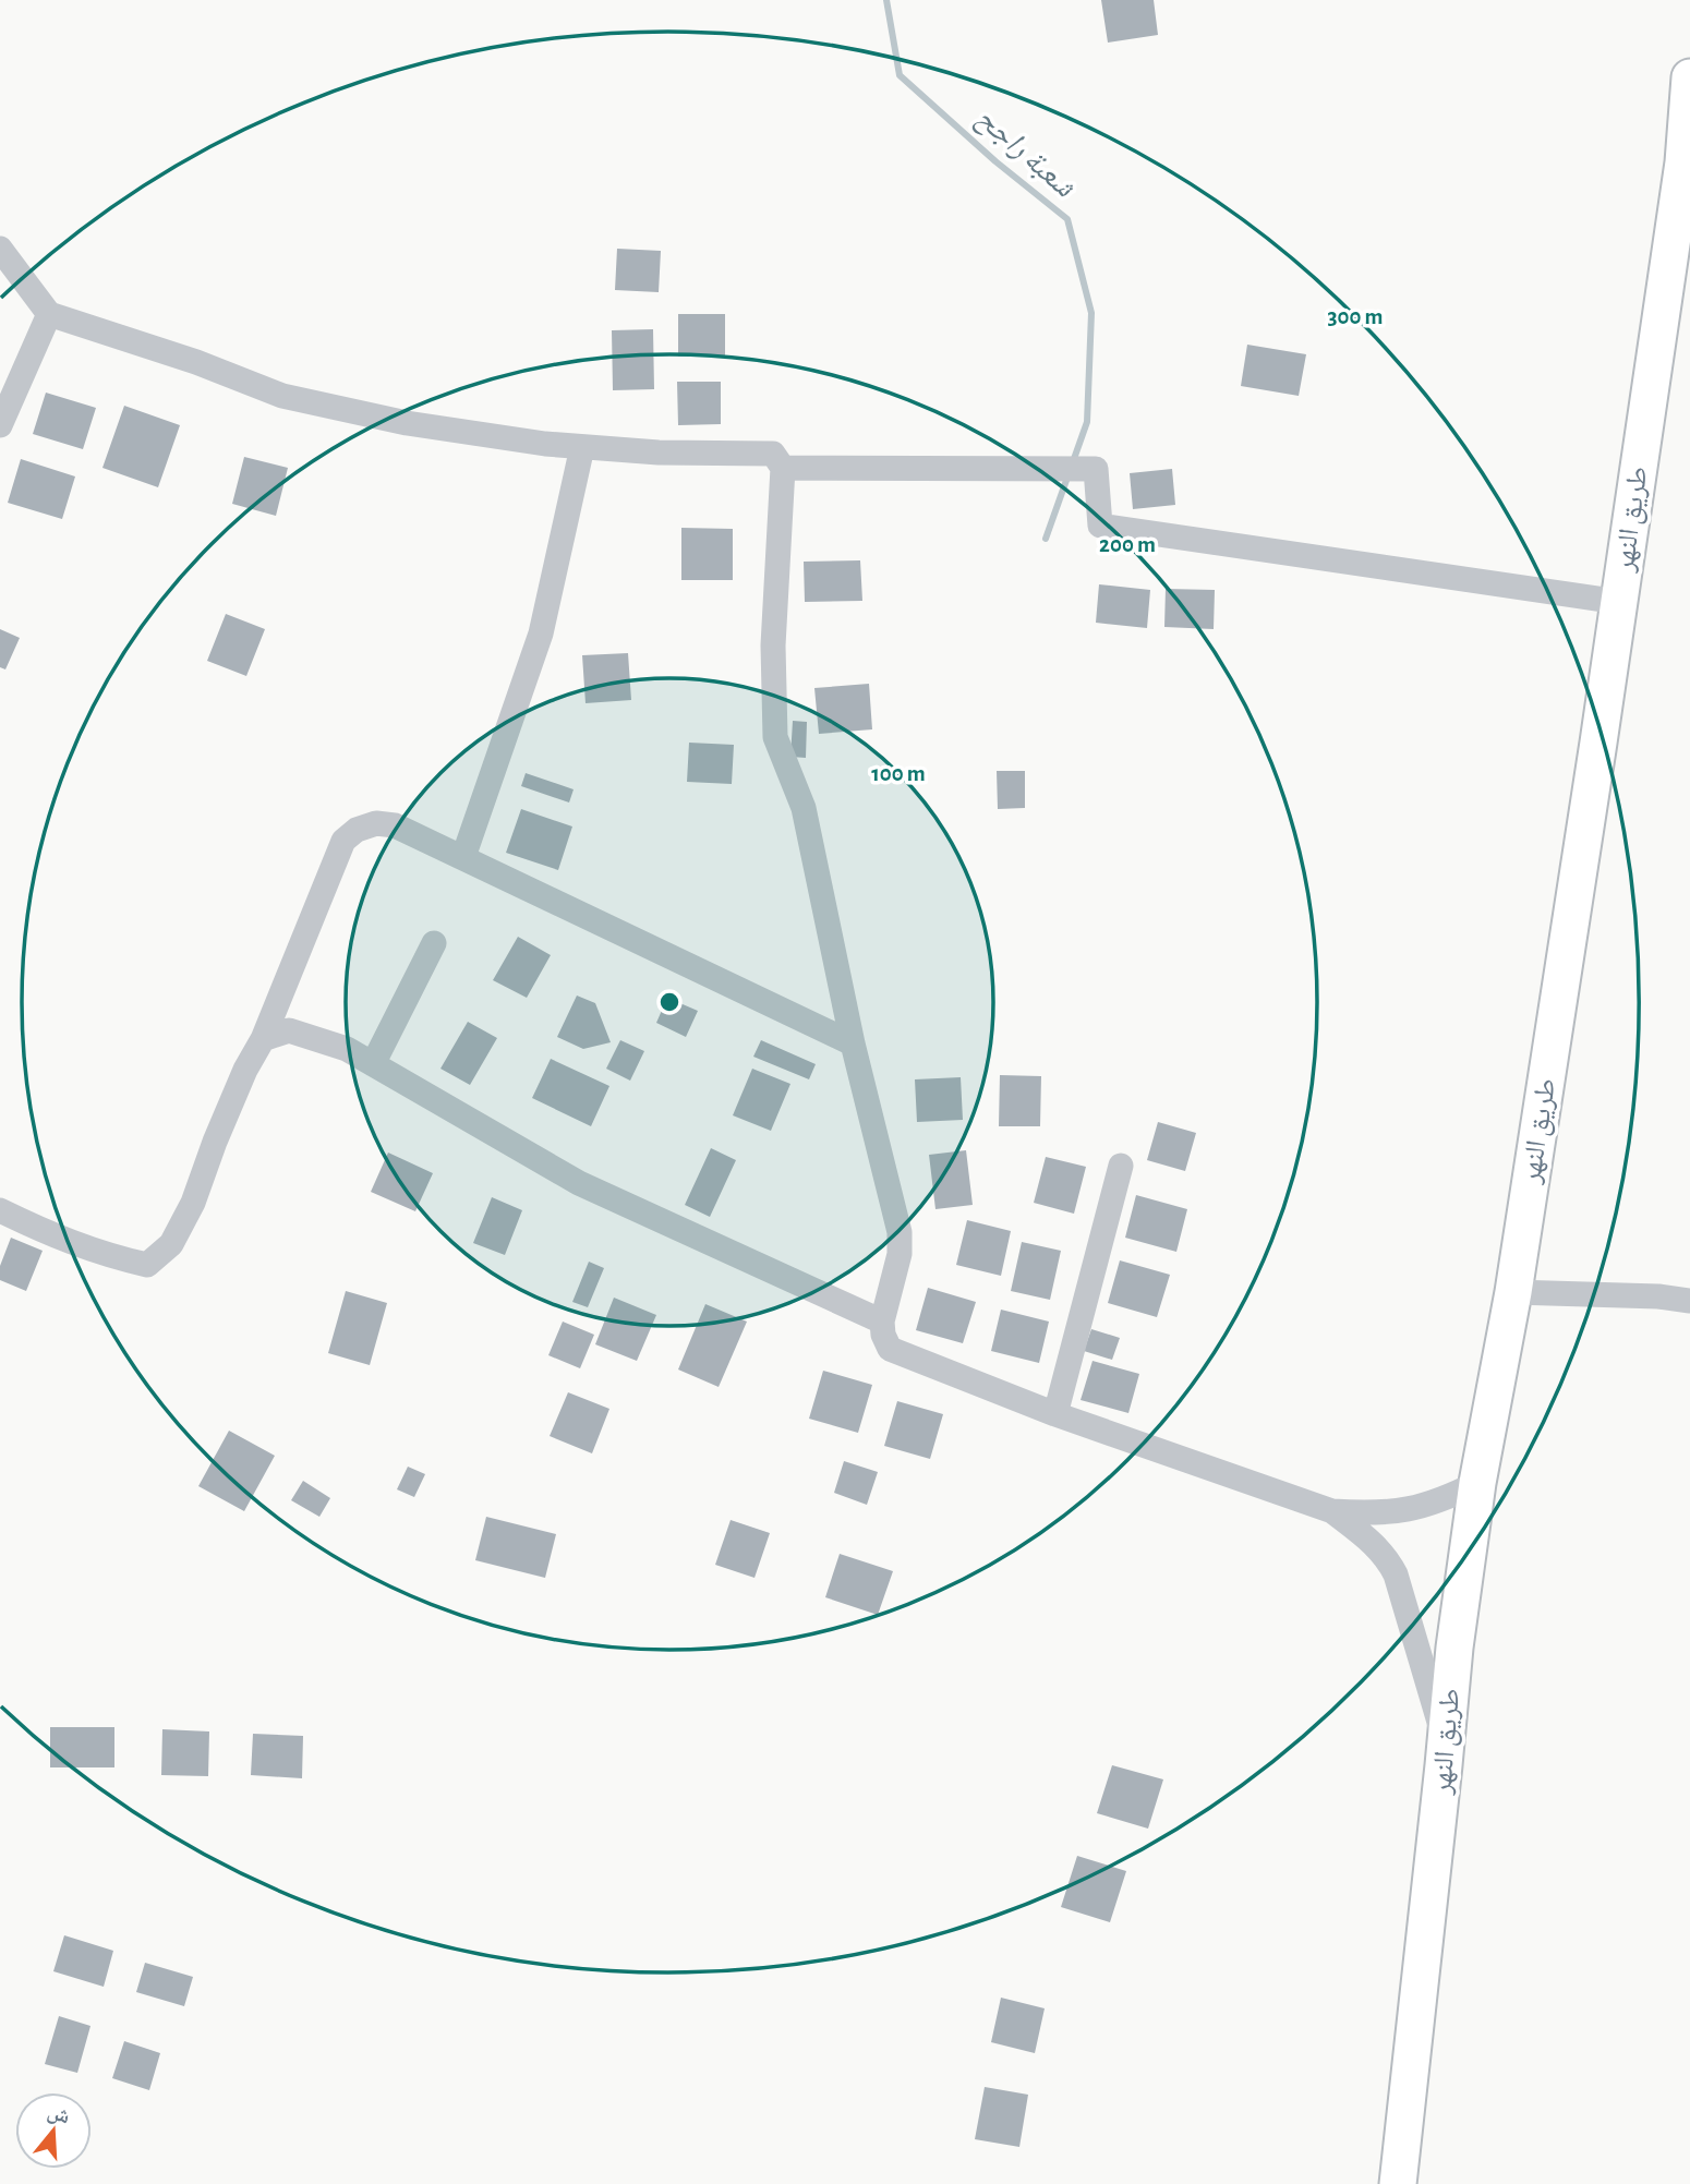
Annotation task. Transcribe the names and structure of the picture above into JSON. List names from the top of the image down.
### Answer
{
  "streets": {
    "main road": ["طريق النهر"]
  },
  "water": ["شعبة راجح"],
  "north": "top",
  "rings": ["300 m", "200 m", "100 m"]
}
